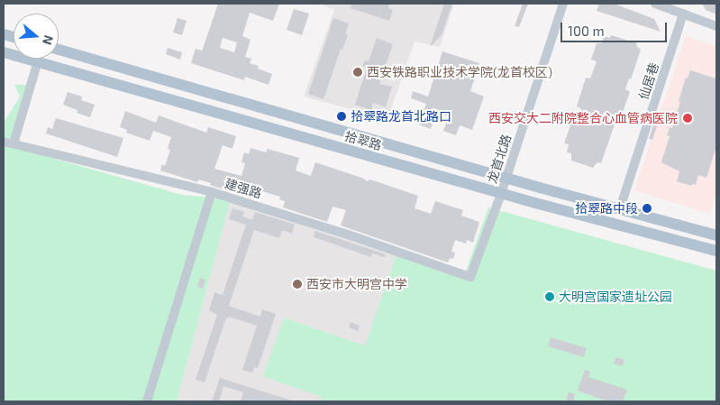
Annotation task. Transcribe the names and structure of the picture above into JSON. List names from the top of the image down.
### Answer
{
  "streets": {
    "main road": ["拾翠路"],
    "street": ["仙居巷", "龙首北路", "建强路"]
  },
  "crossings": [
    ["仙居巷", "拾翠路"],
    ["拾翠路", "龙首北路"],
    ["龙首北路", "建强路"]
  ],
  "places": [
    "西安铁路职业技术学院(龙首校区)",
    "拾翠路龙首北路口",
    "西安交大二附院整合心血管病医院",
    "拾翠路中段",
    "西安市大明宫中学",
    "大明宫国家遗址公园"
  ],
  "scale_bar": "100 m",
  "north": "right"
}
